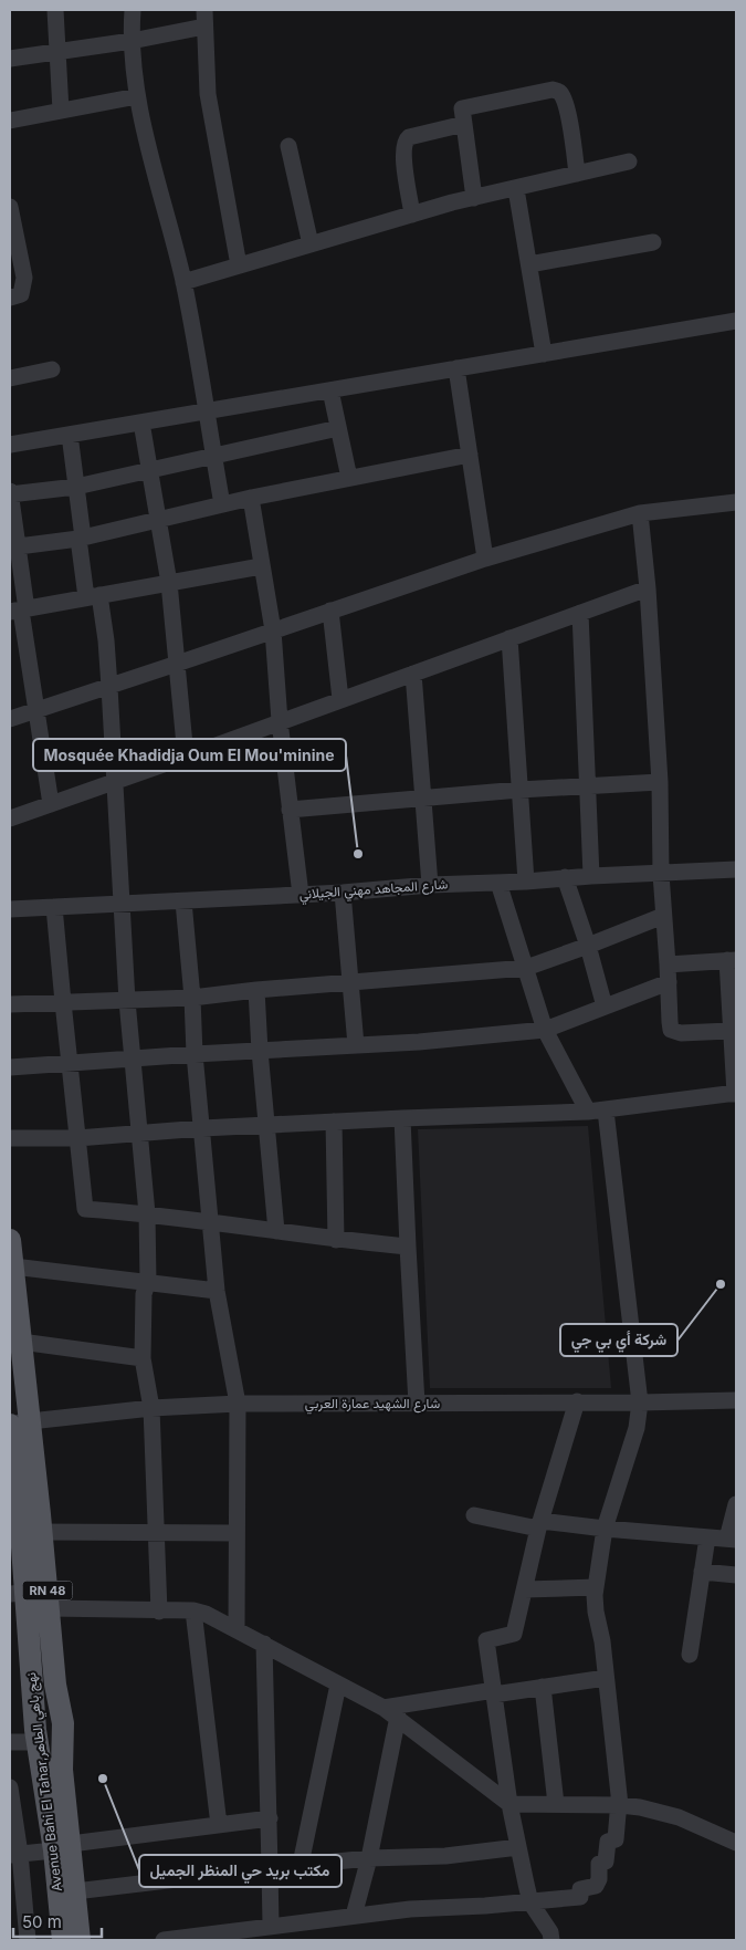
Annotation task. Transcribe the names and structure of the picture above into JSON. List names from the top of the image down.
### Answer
{
  "streets": {
    "main road": ["RN 48", "Avenue Bahi El Tahar,نهج باهي الطاهر"],
    "street": ["شارع المجاهد مهني الجيلاني", "شارع الشهيد عمارة العربي"]
  },
  "crossings": [
    ["شارع الشهيد عمارة العربي", "Avenue Bahi El Tahar,نهج باهي الطاهر"]
  ],
  "places": ["Mosquée Khadidja Oum El Mou'minine", "شركة أي بي جي", "مكتب بريد حي المنظر الجميل"],
  "scale_bar": "50 m"
}
